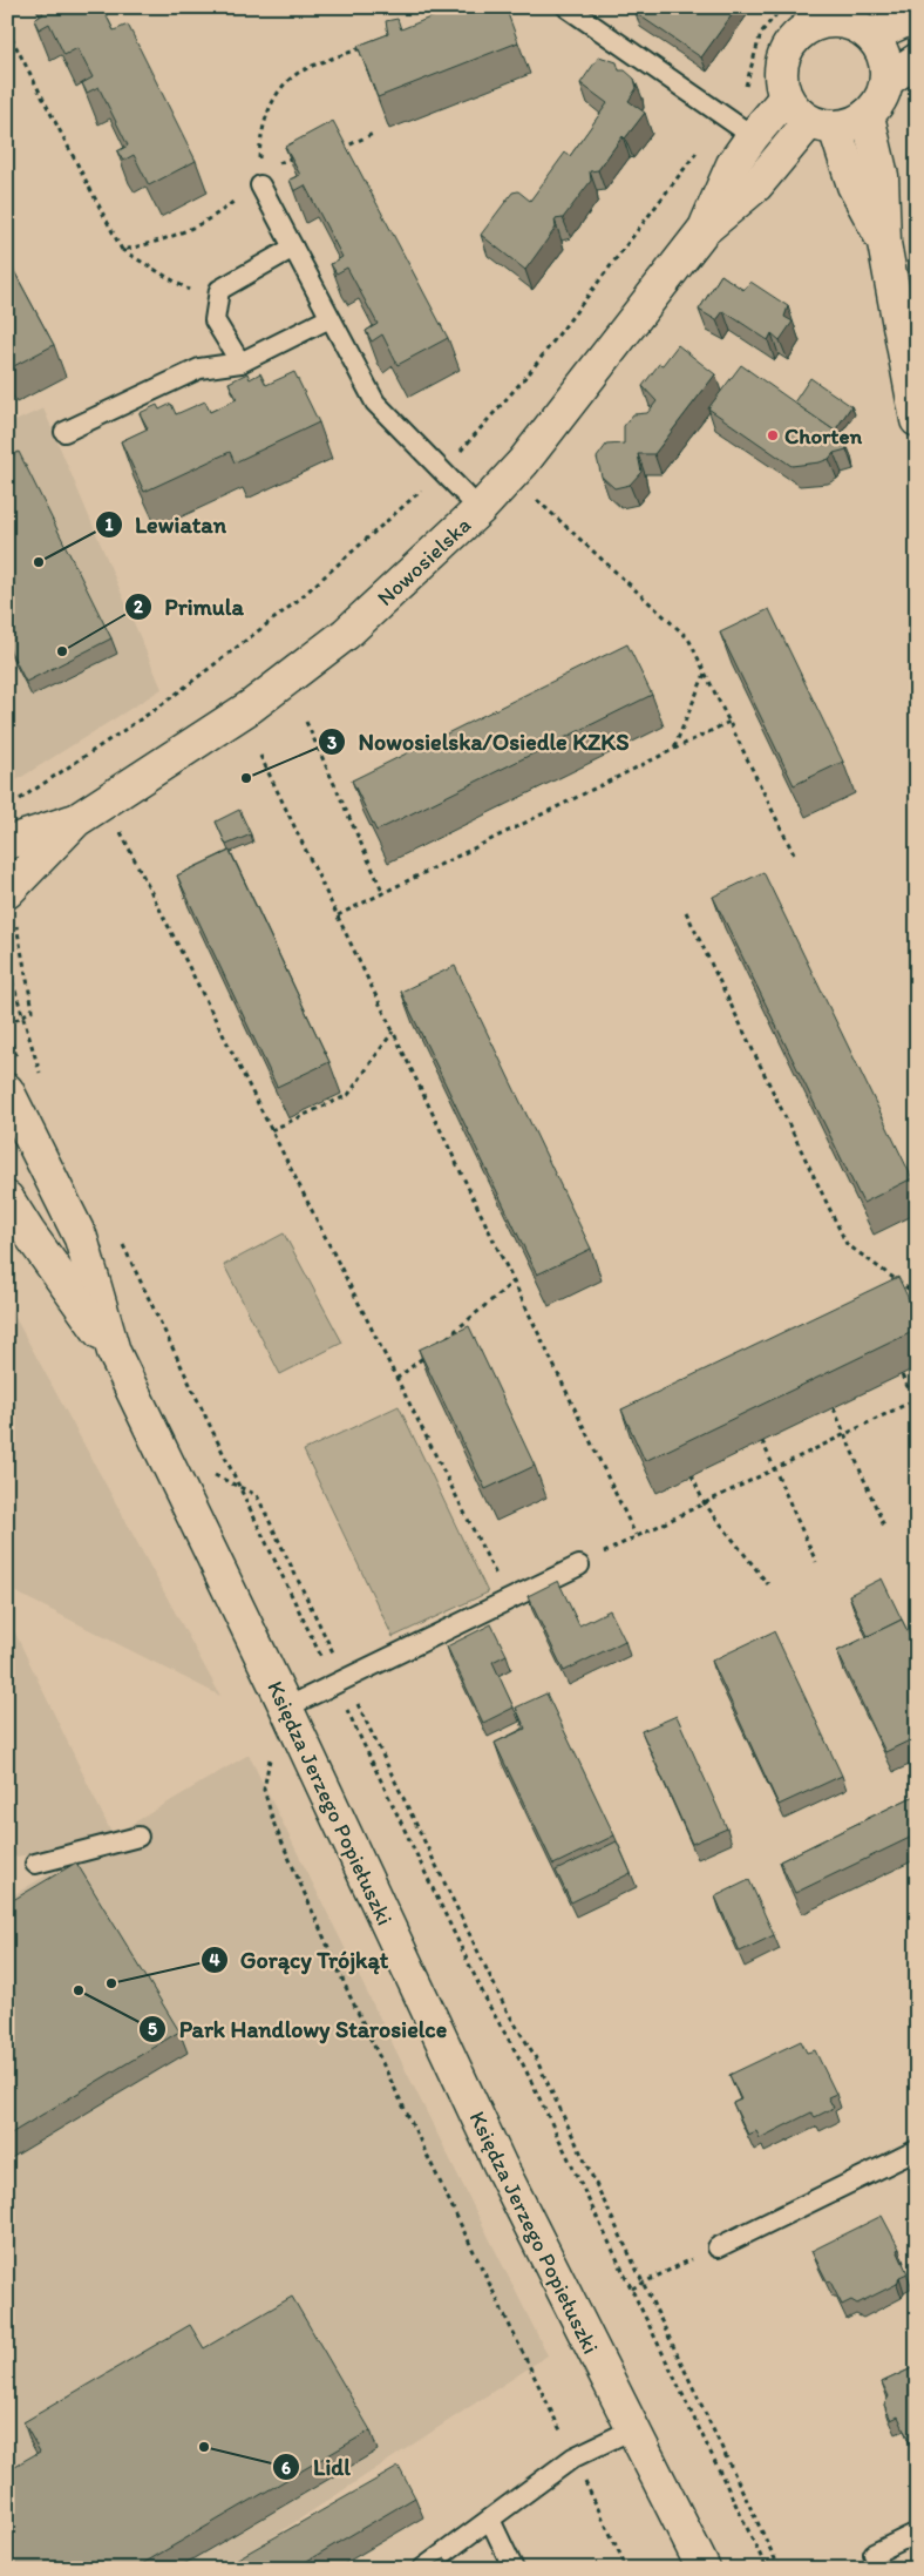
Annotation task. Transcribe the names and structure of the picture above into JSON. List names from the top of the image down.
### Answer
{
  "streets": {
    "street": ["Nowosielska", "Księdza Jerzego Popiełuszki"]
  },
  "places": [
    "Chorten",
    "Lewiatan",
    "Primula",
    "Nowosielska/Osiedle KZKS",
    "Gorący Trójkąt",
    "Park Handlowy Starosielce",
    "Lidl"
  ]
}
